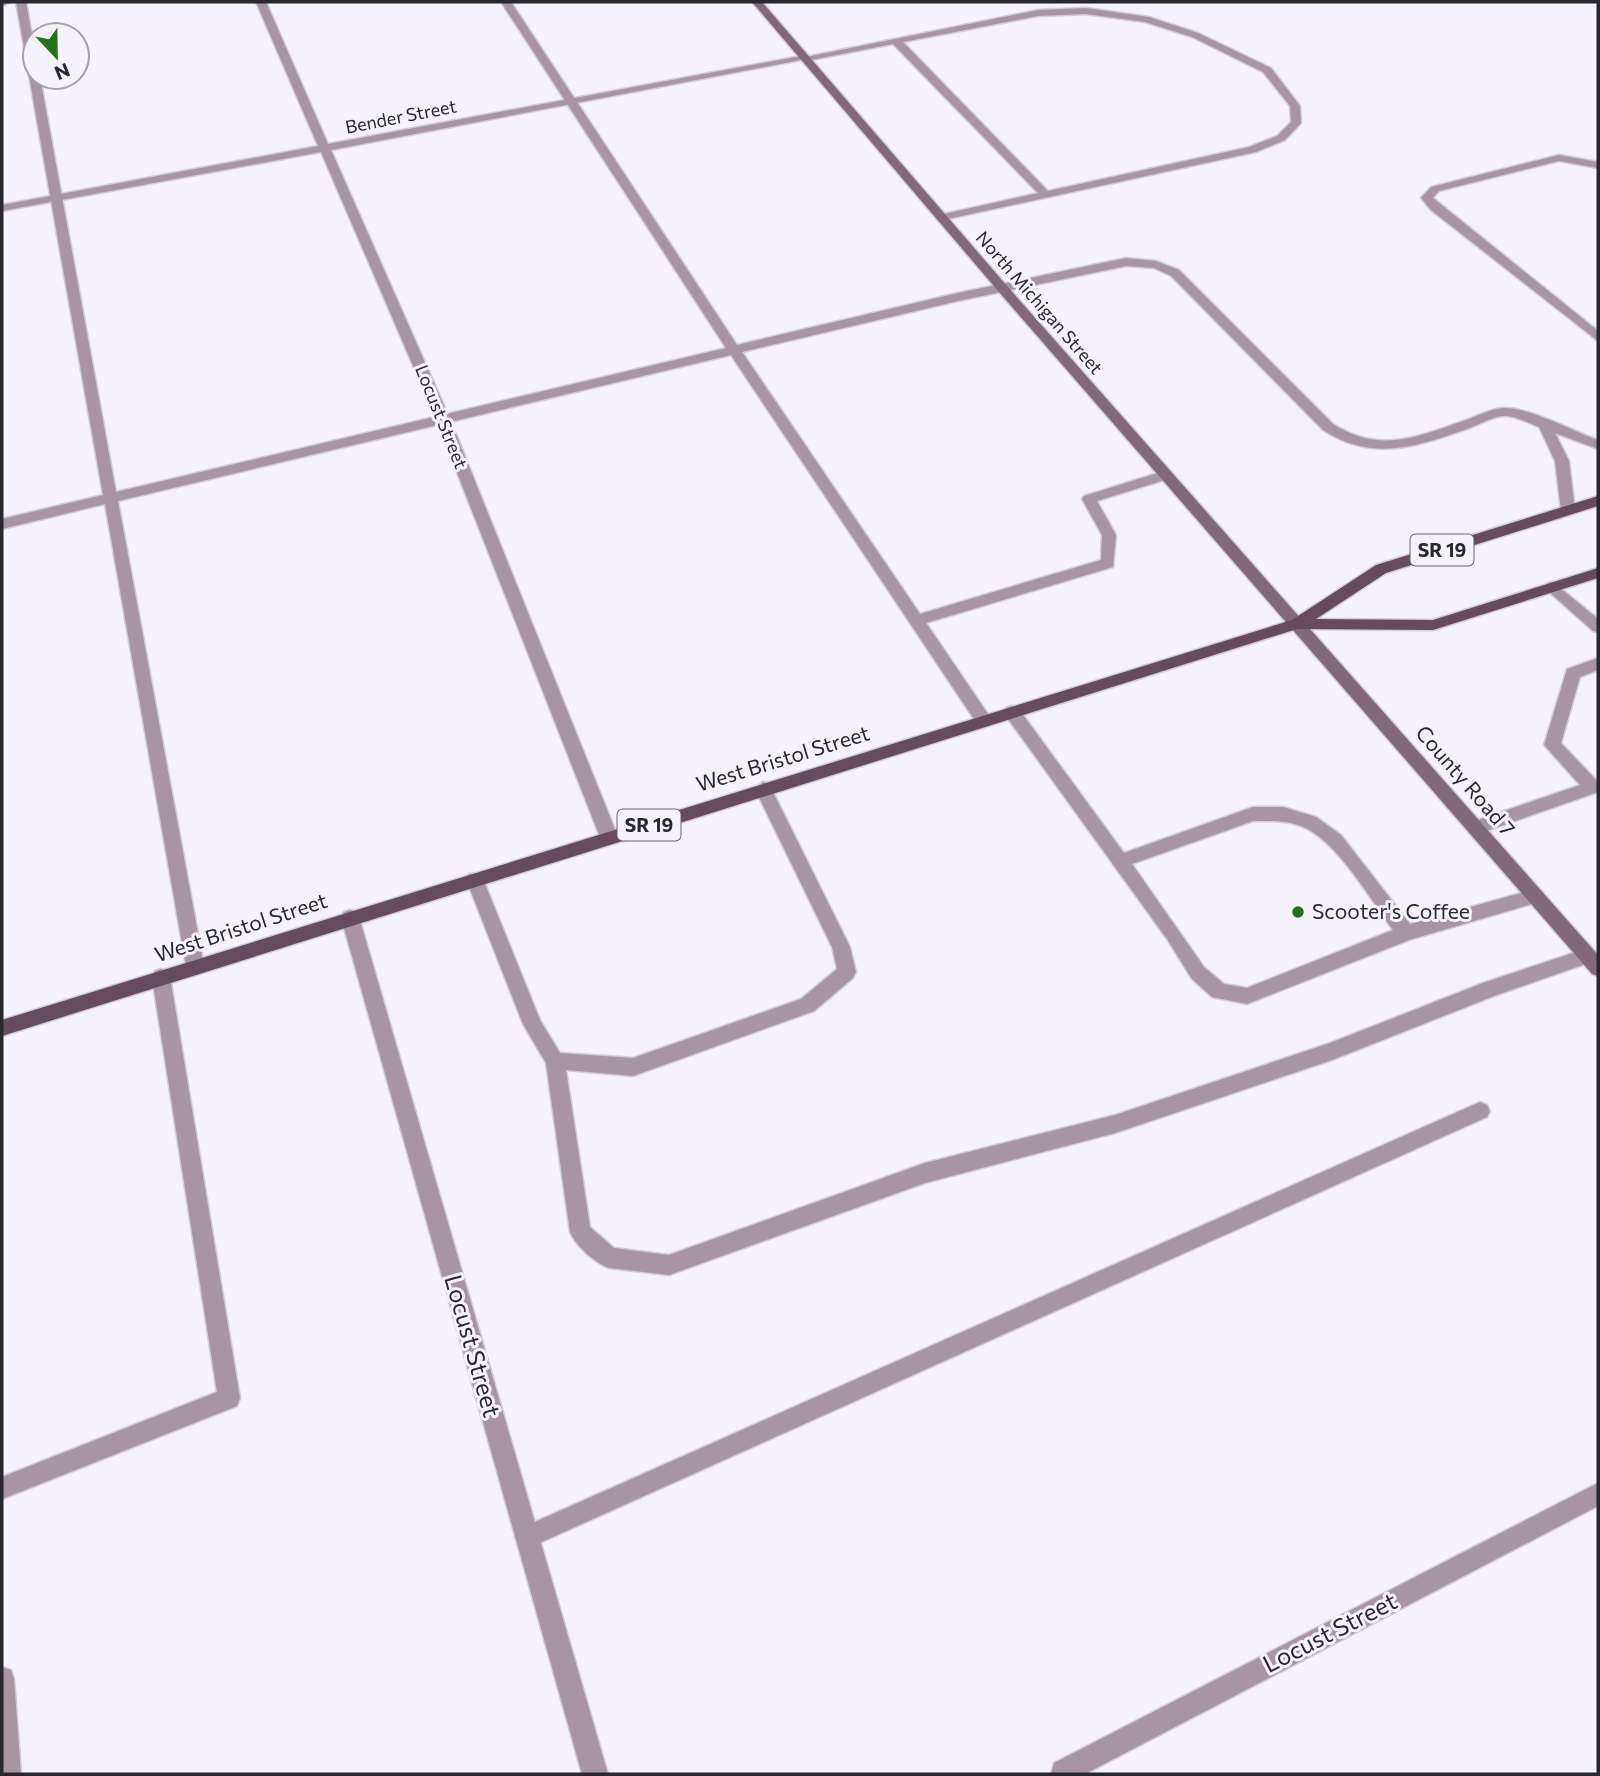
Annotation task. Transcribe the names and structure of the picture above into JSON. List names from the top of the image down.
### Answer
{
  "streets": {
    "main road": ["SR 19", "West Bristol Street"],
    "street": [
      "Bender Street",
      "North Michigan Street",
      "Locust Street",
      "County Road 7"
    ]
  },
  "crossings": [
    ["Bender Street", "North Michigan Street"],
    ["Bender Street", "Locust Street"],
    ["North Michigan Street", "West Bristol Street"],
    ["North Michigan Street", "County Road 7"],
    ["Locust Street", "West Bristol Street"],
    ["West Bristol Street", "County Road 7"]
  ],
  "places": ["Scooter's Coffee"],
  "north": "bottom"
}
